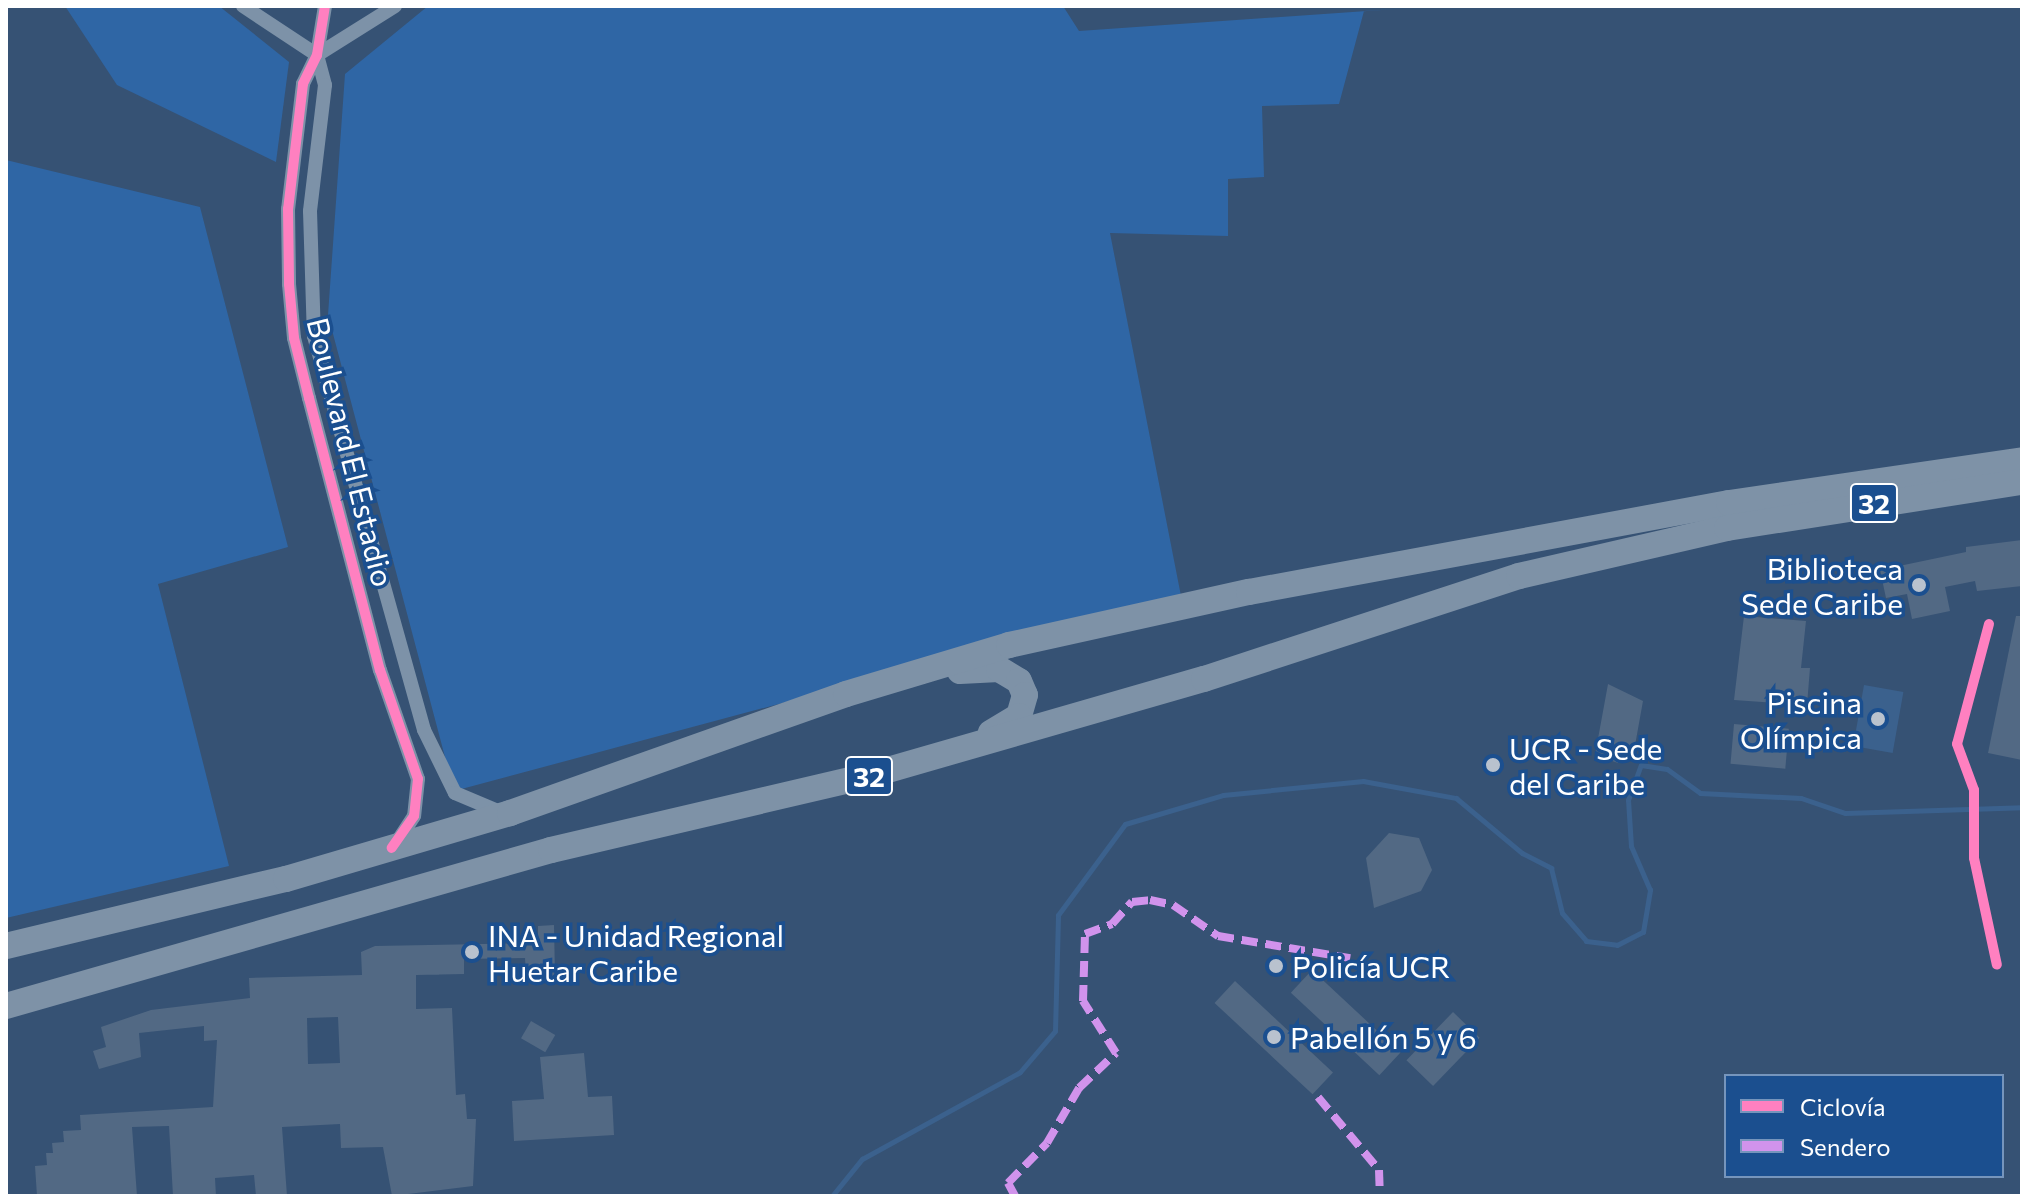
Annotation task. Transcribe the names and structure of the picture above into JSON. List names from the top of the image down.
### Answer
{
  "streets": {
    "highway": ["32"],
    "street": ["Boulevard El Estadio"]
  },
  "crossings": [
    ["Boulevard El Estadio", "32"]
  ],
  "places": [
    "Biblioteca Sede Caribe",
    "Piscina Olímpica",
    "UCR - Sede del Caribe",
    "INA - Unidad Regional Huetar Caribe",
    "Policía UCR",
    "Pabellón 5 y 6"
  ],
  "legend": ["Ciclovía", "Sendero"]
}
